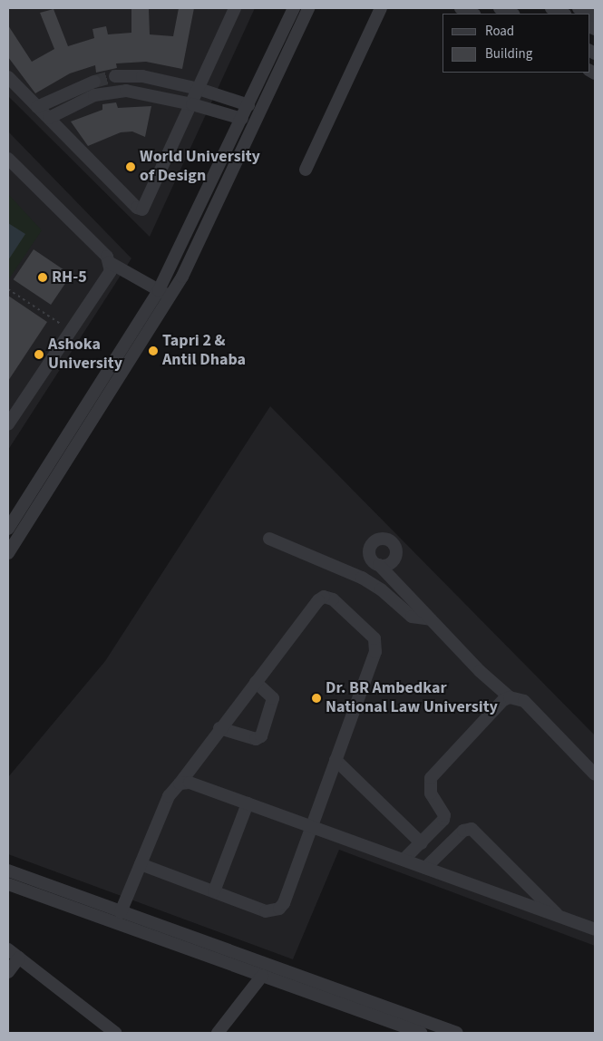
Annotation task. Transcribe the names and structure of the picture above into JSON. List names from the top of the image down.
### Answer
{
  "places": [
    "World University of Design",
    "RH-5",
    "Tapri 2 & Antil Dhaba",
    "Ashoka University",
    "Dr. BR Ambedkar National Law University"
  ],
  "legend": ["Road", "Building"]
}
